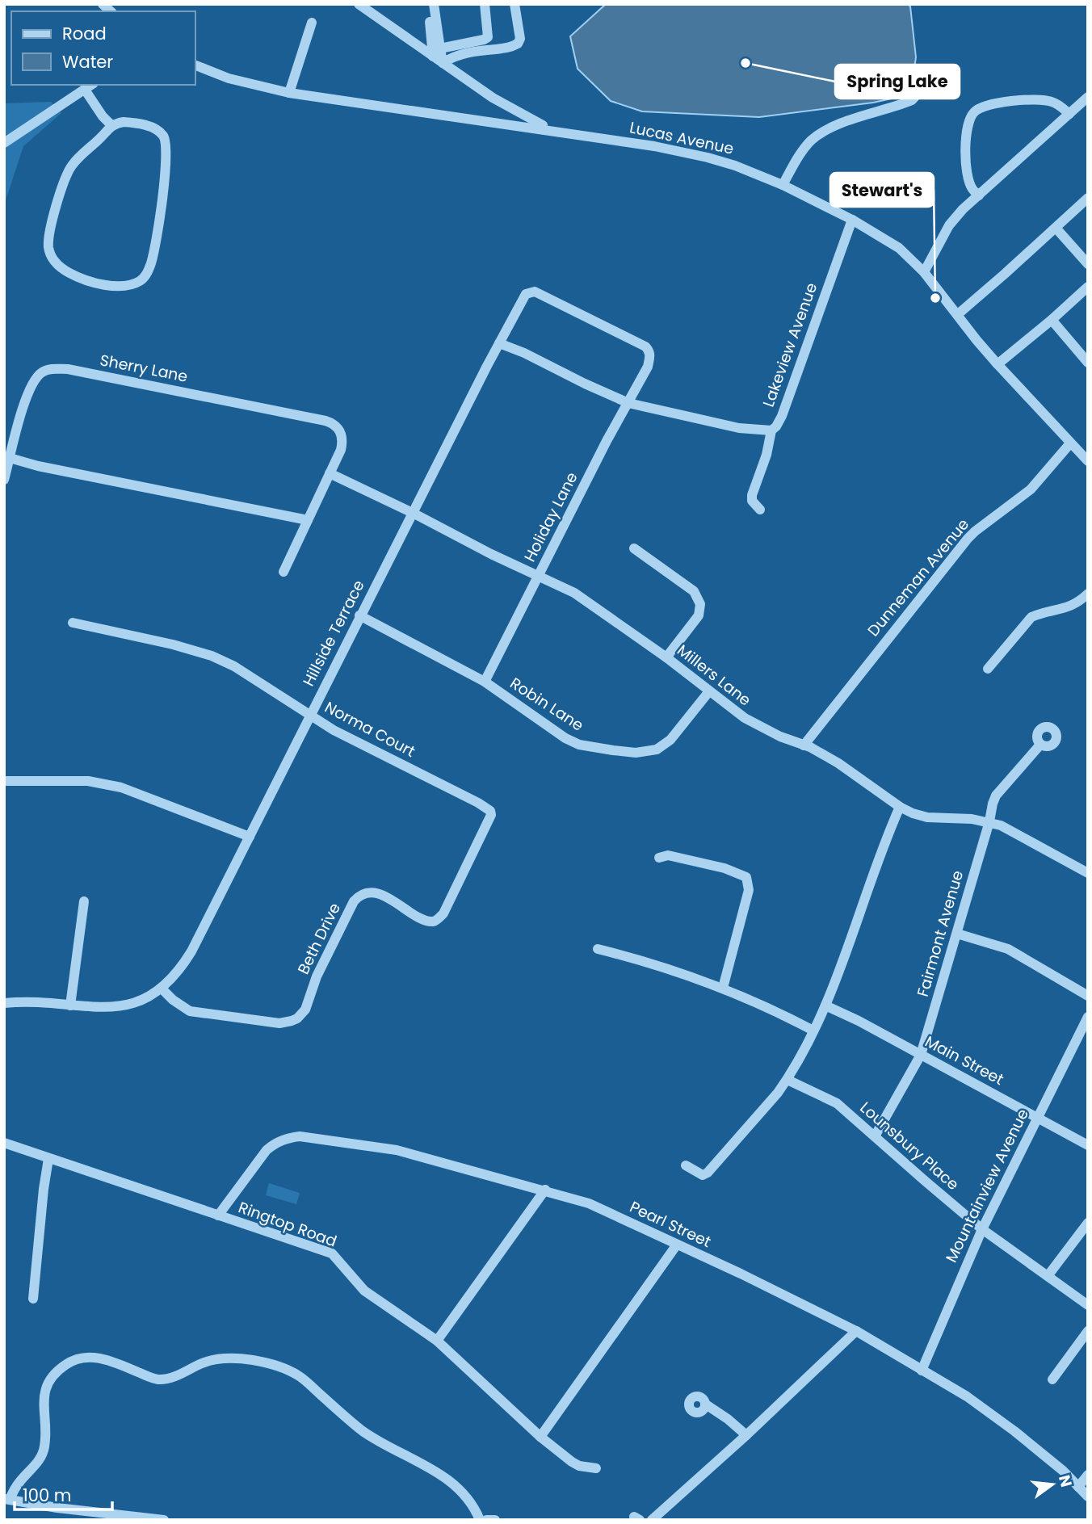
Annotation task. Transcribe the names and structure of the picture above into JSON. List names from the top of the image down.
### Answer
{
  "streets": {
    "street": [
      "Lucas Avenue",
      "Lakeview Avenue",
      "Sherry Lane",
      "Holiday Lane",
      "Dunneman Avenue",
      "Hillside Terrace",
      "Millers Lane",
      "Robin Lane",
      "Norma Court",
      "Fairmont Avenue",
      "Beth Drive",
      "Main Street",
      "Lounsbury Place",
      "Mountainview Avenue",
      "Ringtop Road",
      "Pearl Street"
    ]
  },
  "crossings": [
    ["Lucas Avenue", "Lakeview Avenue"],
    ["Lucas Avenue", "Dunneman Avenue"],
    ["Sherry Lane", "Millers Lane"],
    ["Holiday Lane", "Hillside Terrace"],
    ["Holiday Lane", "Millers Lane"],
    ["Holiday Lane", "Robin Lane"],
    ["Dunneman Avenue", "Millers Lane"],
    ["Hillside Terrace", "Millers Lane"],
    ["Hillside Terrace", "Robin Lane"],
    ["Hillside Terrace", "Norma Court"],
    ["Hillside Terrace", "Beth Drive"],
    ["Millers Lane", "Robin Lane"],
    ["Millers Lane", "Fairmont Avenue"],
    ["Norma Court", "Beth Drive"],
    ["Fairmont Avenue", "Main Street"],
    ["Fairmont Avenue", "Lounsbury Place"],
    ["Main Street", "Mountainview Avenue"],
    ["Lounsbury Place", "Mountainview Avenue"],
    ["Mountainview Avenue", "Pearl Street"],
    ["Ringtop Road", "Pearl Street"]
  ],
  "places": ["Spring Lake", "Stewart's"],
  "legend": ["Road", "Water"],
  "scale_bar": "100 m",
  "north": "right"
}
